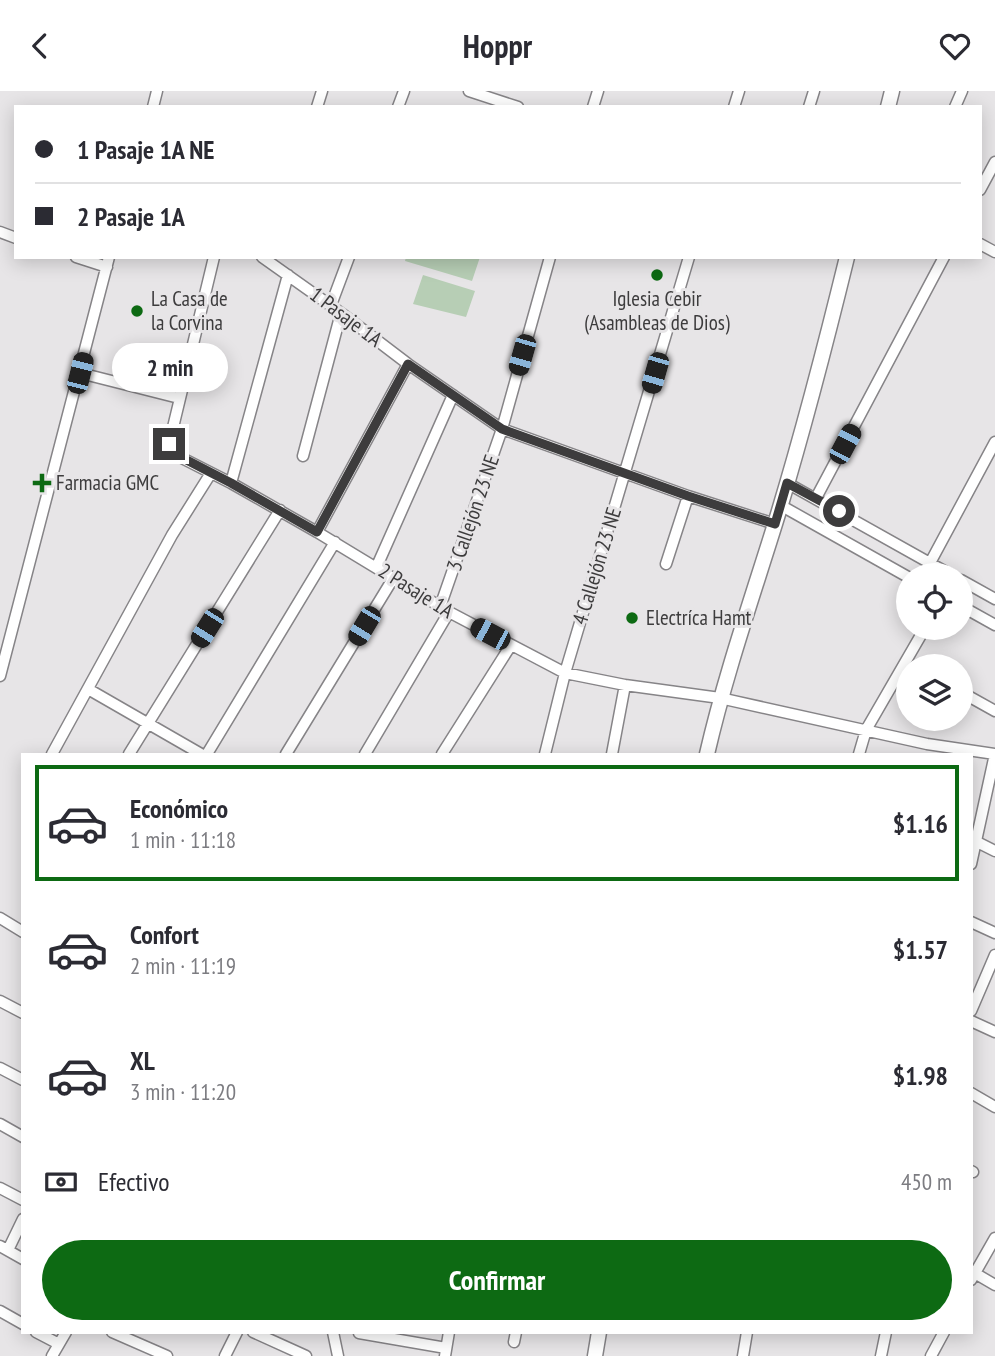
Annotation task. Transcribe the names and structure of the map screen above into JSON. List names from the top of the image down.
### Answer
{
  "streets": {
    "street": [
      "1 Pasaje 1A",
      "3 Callejón 23 NE",
      "4 Callejón 23 NE",
      "2 Pasaje 1A"
    ]
  },
  "crossings": [
    ["1 Pasaje 1A", "3 Callejón 23 NE"],
    ["1 Pasaje 1A", "4 Callejón 23 NE"],
    ["3 Callejón 23 NE", "2 Pasaje 1A"],
    ["4 Callejón 23 NE", "2 Pasaje 1A"]
  ],
  "places": {
    "other": ["Iglesia Cebir (Asambleas de Dios)", "La Casa de la Corvina", "Electríca Hamt"],
    "health": ["Farmacia GMC"]
  },
  "page": {
    "header": "Hoppr",
    "banner": ["1 Pasaje 1A NE", "2 Pasaje 1A"],
    "bubble": "2 min",
    "list": [
      {
        "name": "Económico",
        "note": "1 min · 11:18",
        "value": "$1.16"
      },
      {
        "name": "Confort",
        "note": "2 min · 11:19",
        "value": "$1.57"
      },
      {
        "name": "XL",
        "note": "3 min · 11:20",
        "value": "$1.98"
      }
    ],
    "pay": ["Efectivo", "450 m"],
    "buttons": "Confirmar"
  }
}
